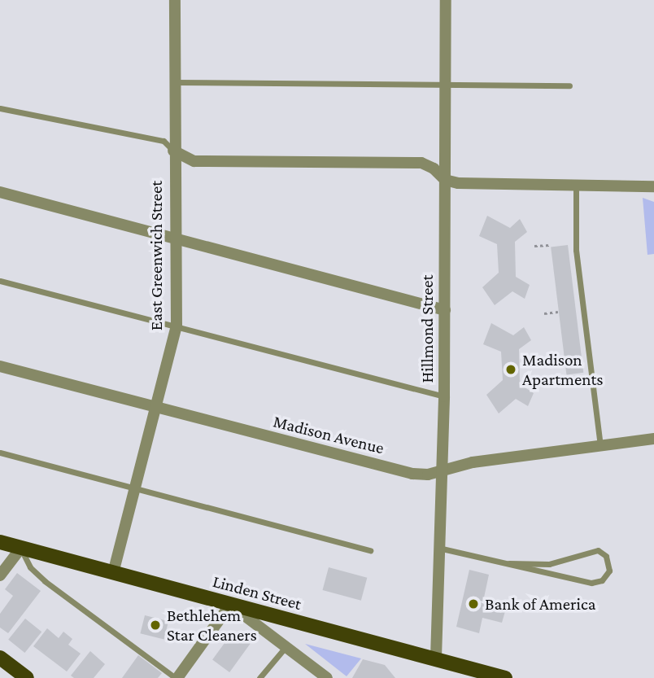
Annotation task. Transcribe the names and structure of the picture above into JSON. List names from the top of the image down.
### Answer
{
  "streets": {
    "main road": ["Linden Street"],
    "street": ["East Greenwich Street", "Hillmond Street", "Madison Avenue"]
  },
  "crossings": [
    ["East Greenwich Street", "Madison Avenue"],
    ["East Greenwich Street", "Linden Street"],
    ["Hillmond Street", "Madison Avenue"],
    ["Hillmond Street", "Linden Street"]
  ],
  "places": ["Madison Apartments", "Bank of America", "Bethlehem Star Cleaners"]
}
